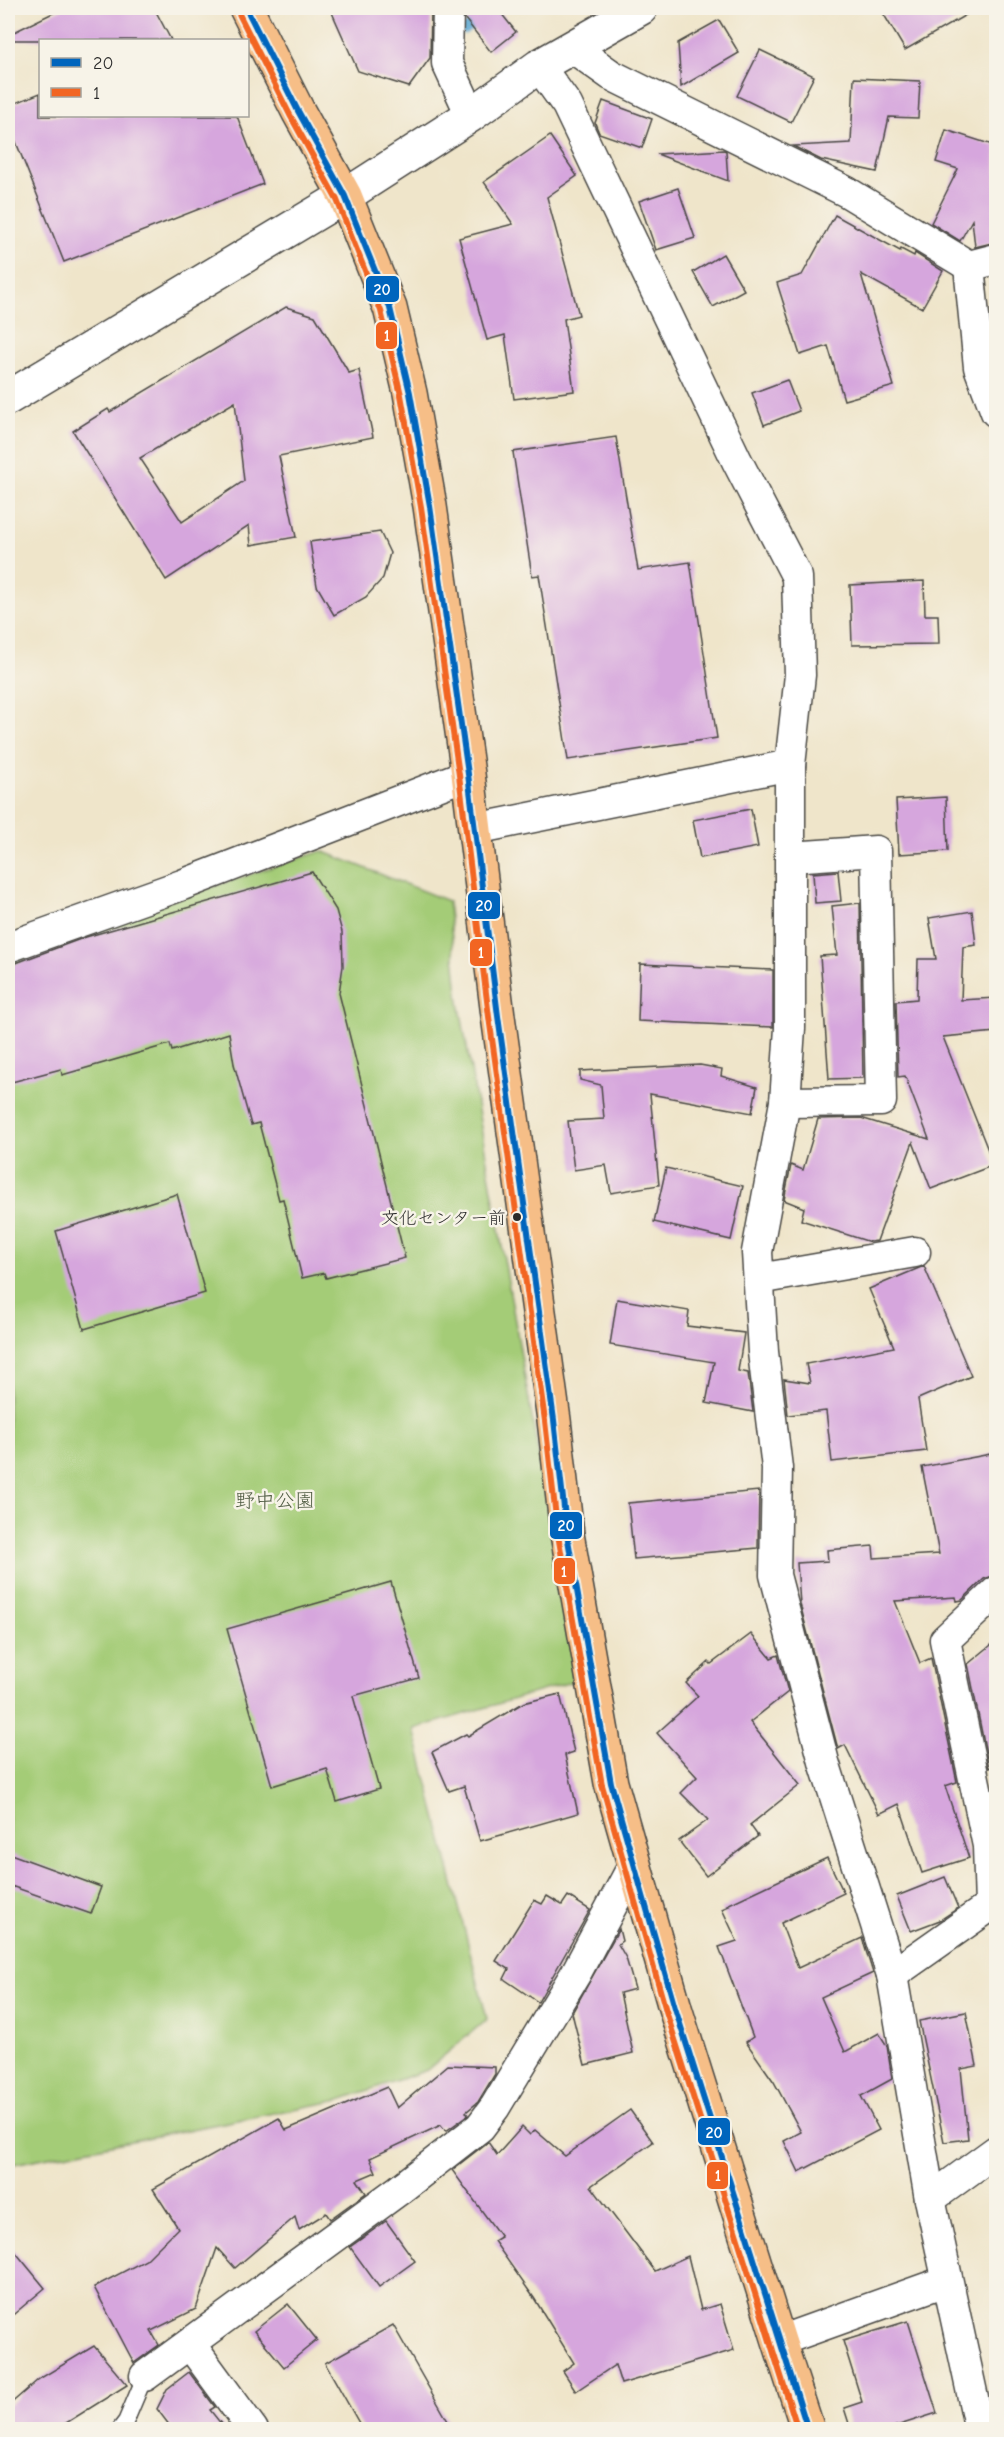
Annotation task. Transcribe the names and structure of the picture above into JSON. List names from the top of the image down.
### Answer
{
  "parks": ["野中公園"],
  "places": ["文化センター前"],
  "lines": ["transit line 20", "transit line 1"],
  "legend": ["20", "1"]
}
